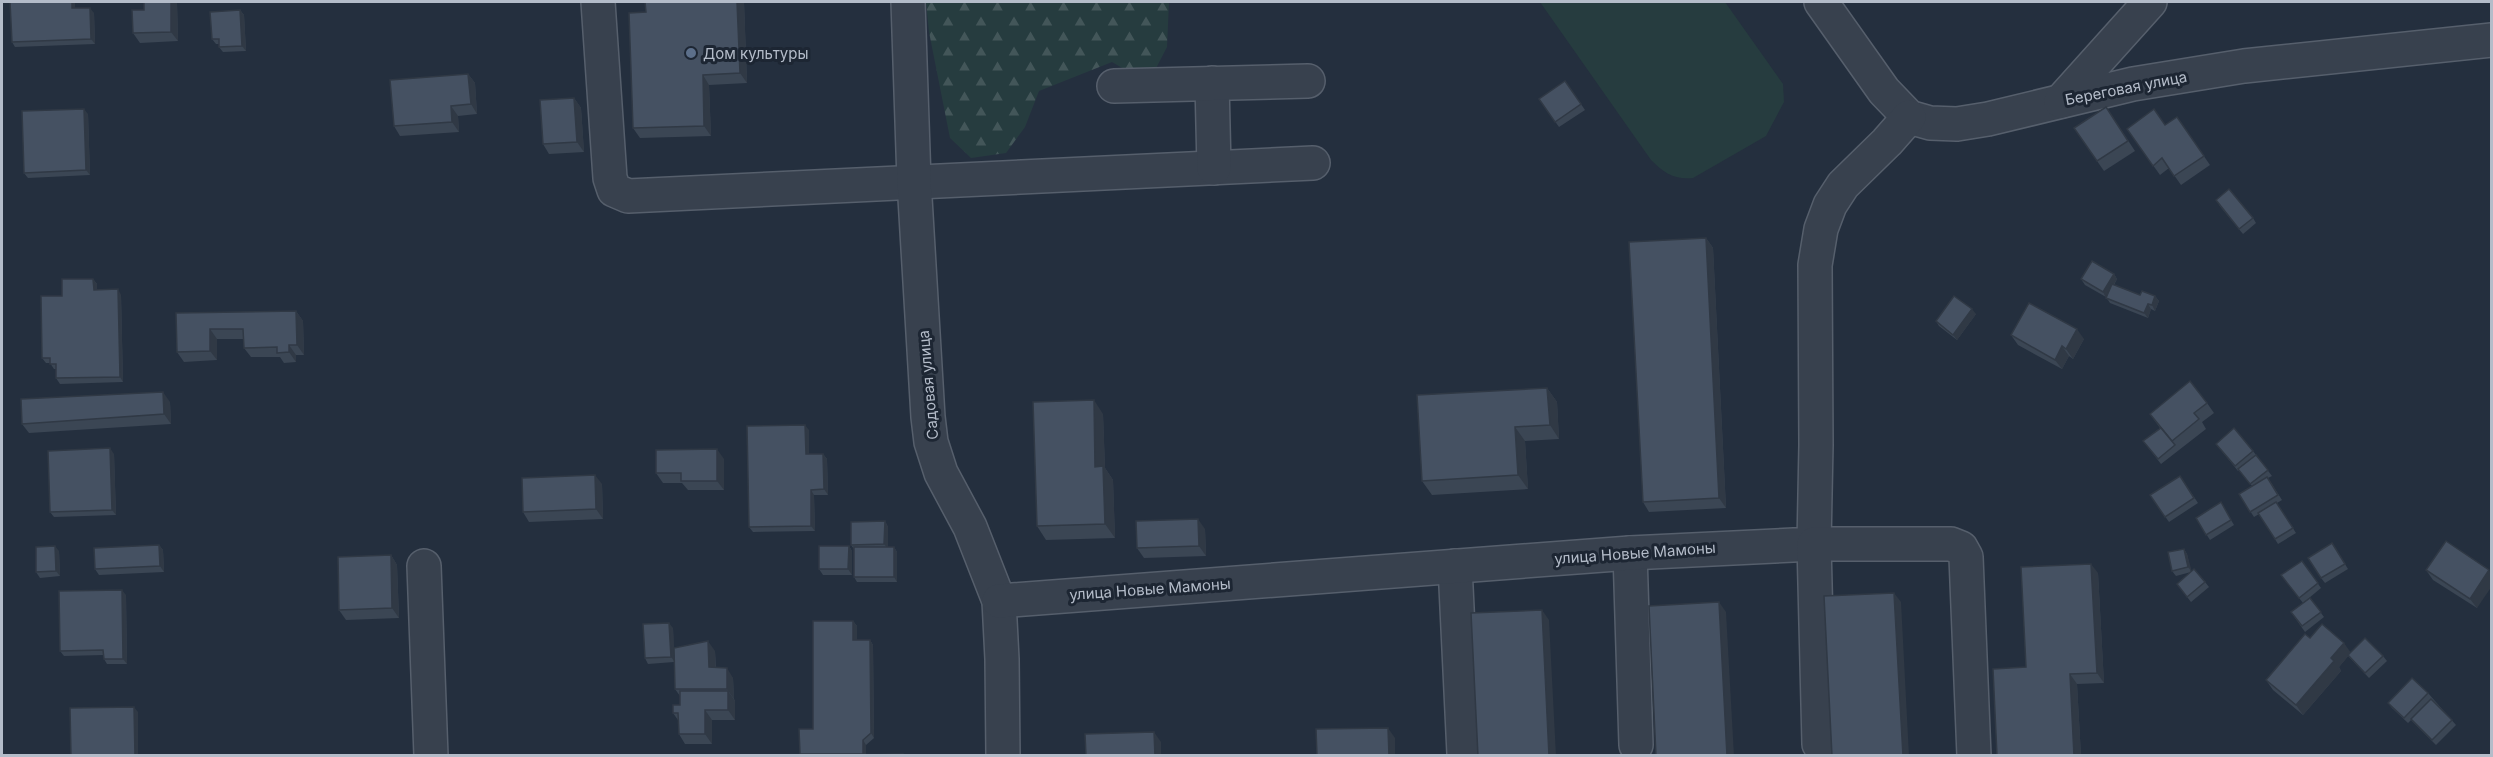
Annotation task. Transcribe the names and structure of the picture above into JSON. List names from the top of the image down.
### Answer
{
  "streets": {
    "street": ["Береговая улица", "Садовая улица", "улица Новые Мамоны"]
  },
  "crossings": [
    ["Садовая улица", "улица Новые Мамоны"]
  ],
  "places": ["Дом культуры"]
}
